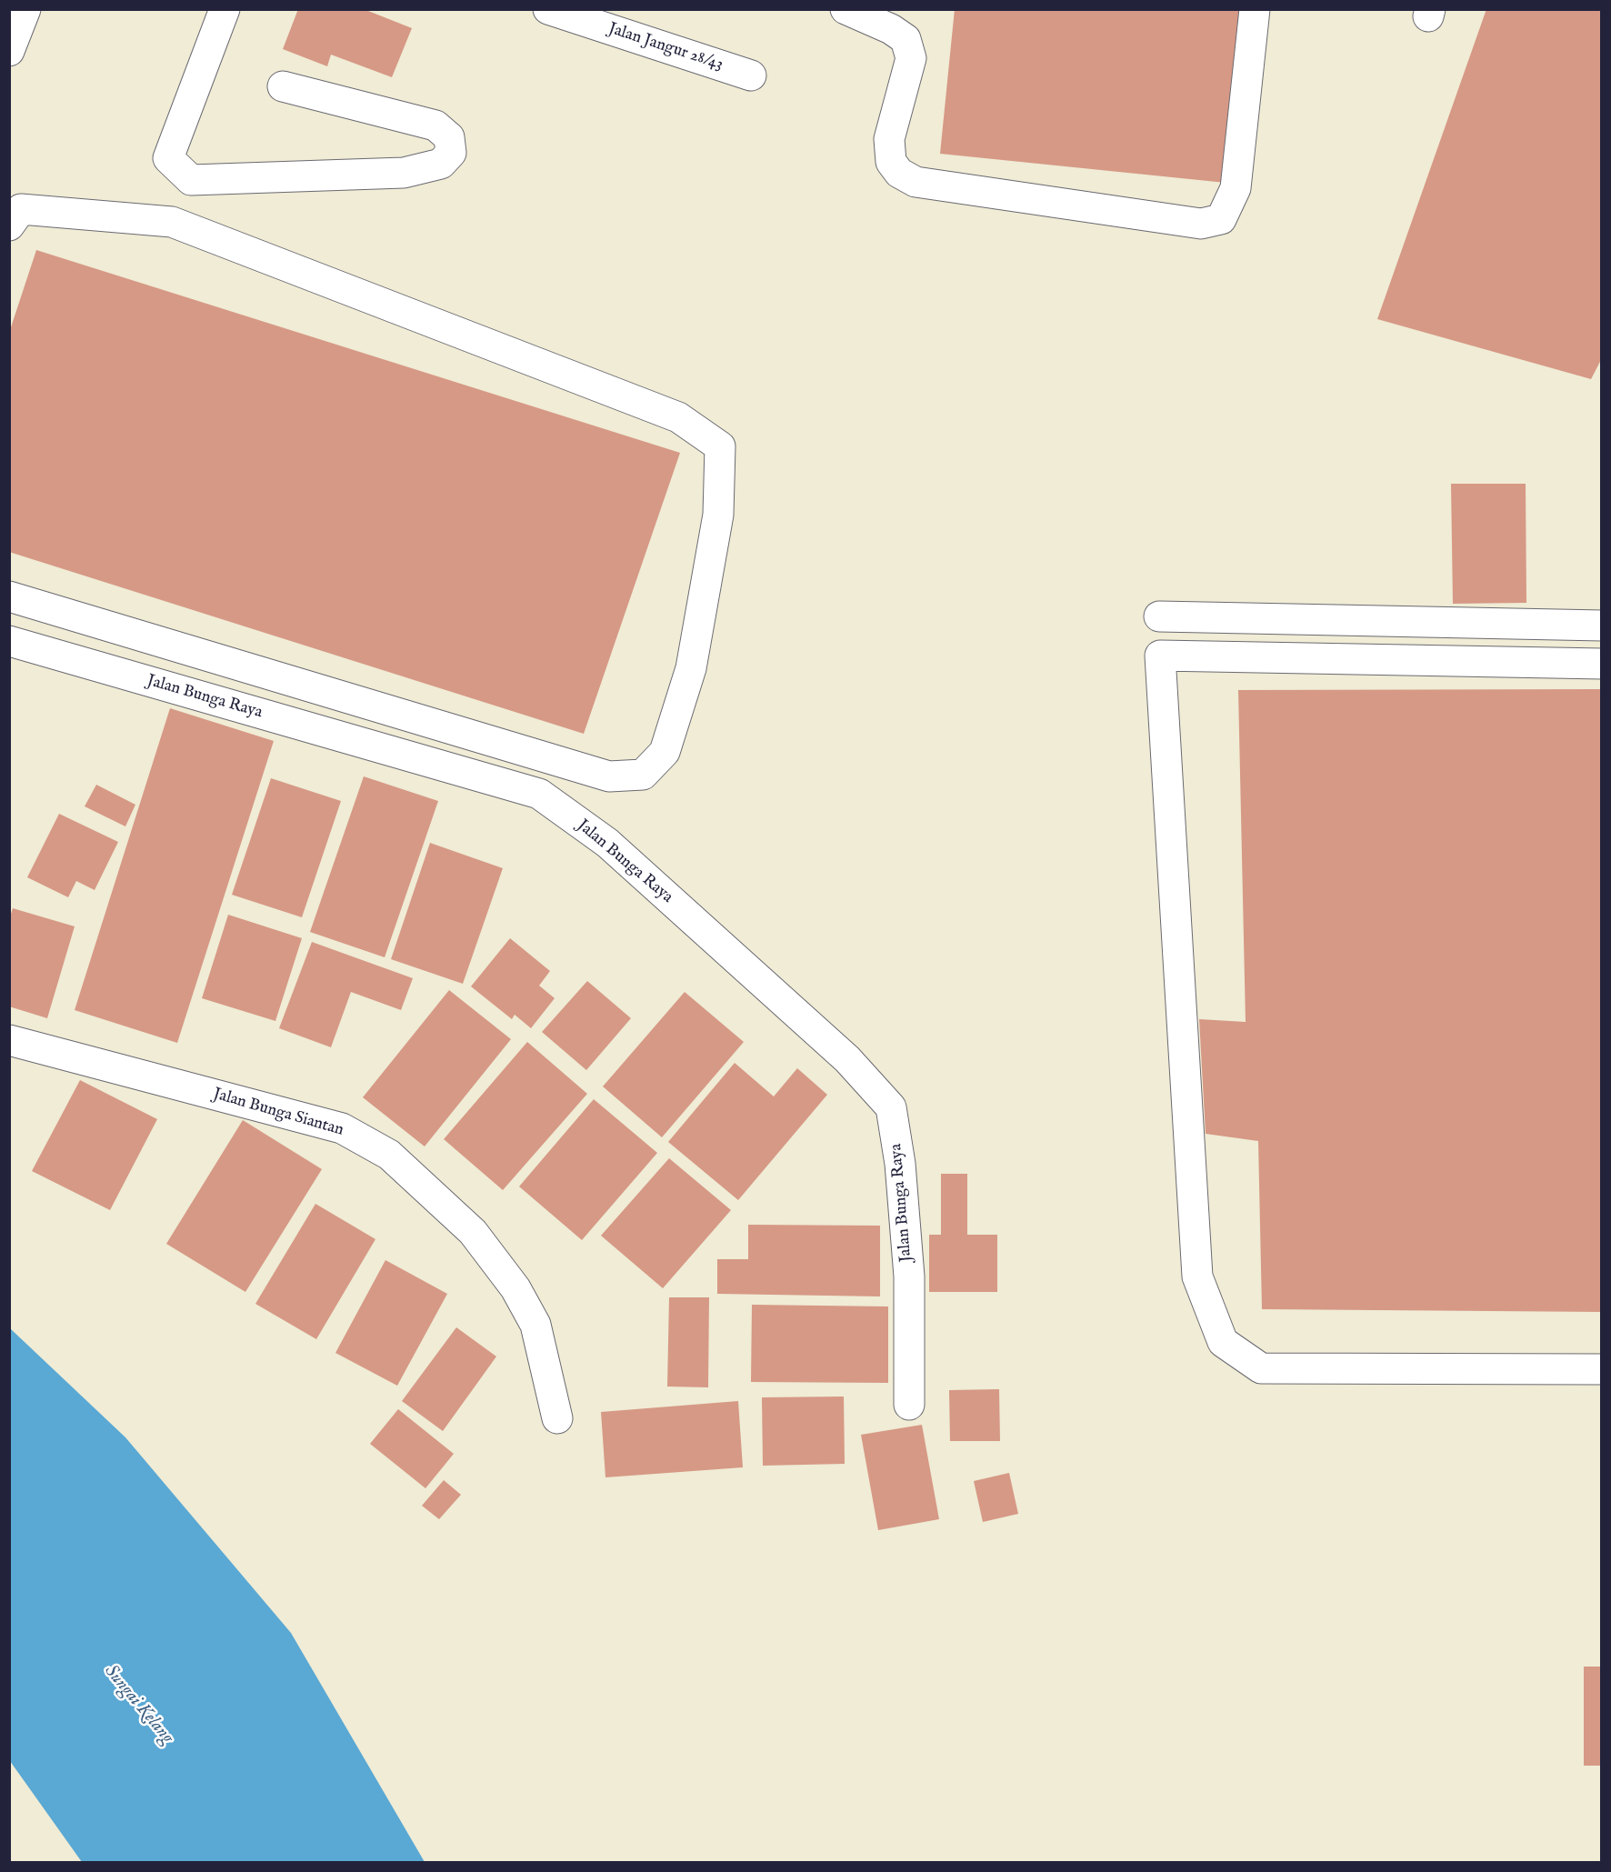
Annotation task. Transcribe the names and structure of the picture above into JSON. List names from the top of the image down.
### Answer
{
  "streets": {
    "street": ["Jalan Jangur 28/43", "Jalan Bunga Raya", "Jalan Bunga Siantan"]
  },
  "water": ["Sungai Kelang"]
}
